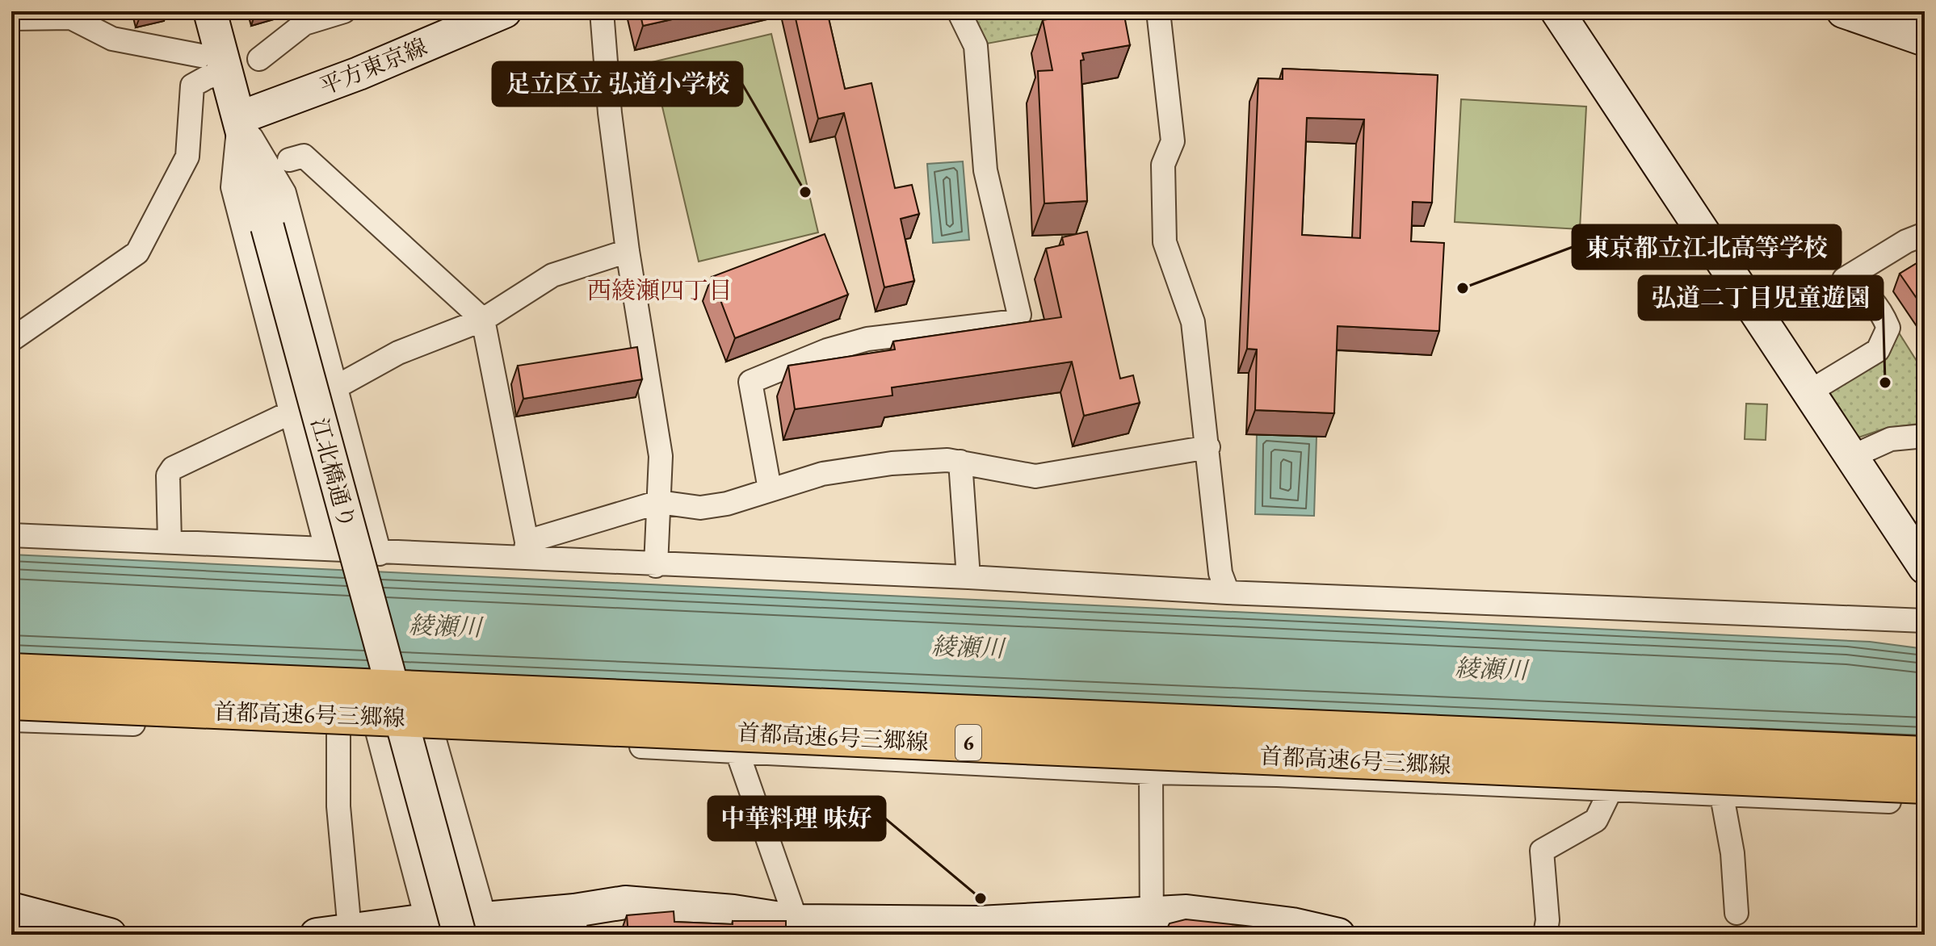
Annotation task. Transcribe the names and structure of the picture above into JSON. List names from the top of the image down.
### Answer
{
  "streets": {
    "highway": ["首都高速6号三郷線", "6"],
    "street": ["平方東京線", "江北橋通り"]
  },
  "crossings": [
    ["平方東京線", "江北橋通り"]
  ],
  "districts": ["西綾瀬四丁目"],
  "water": ["綾瀬川"],
  "places": [
    "足立区立 弘道小学校",
    "東京都立江北高等学校",
    "弘道二丁目児童遊園",
    "中華料理 味好"
  ]
}
